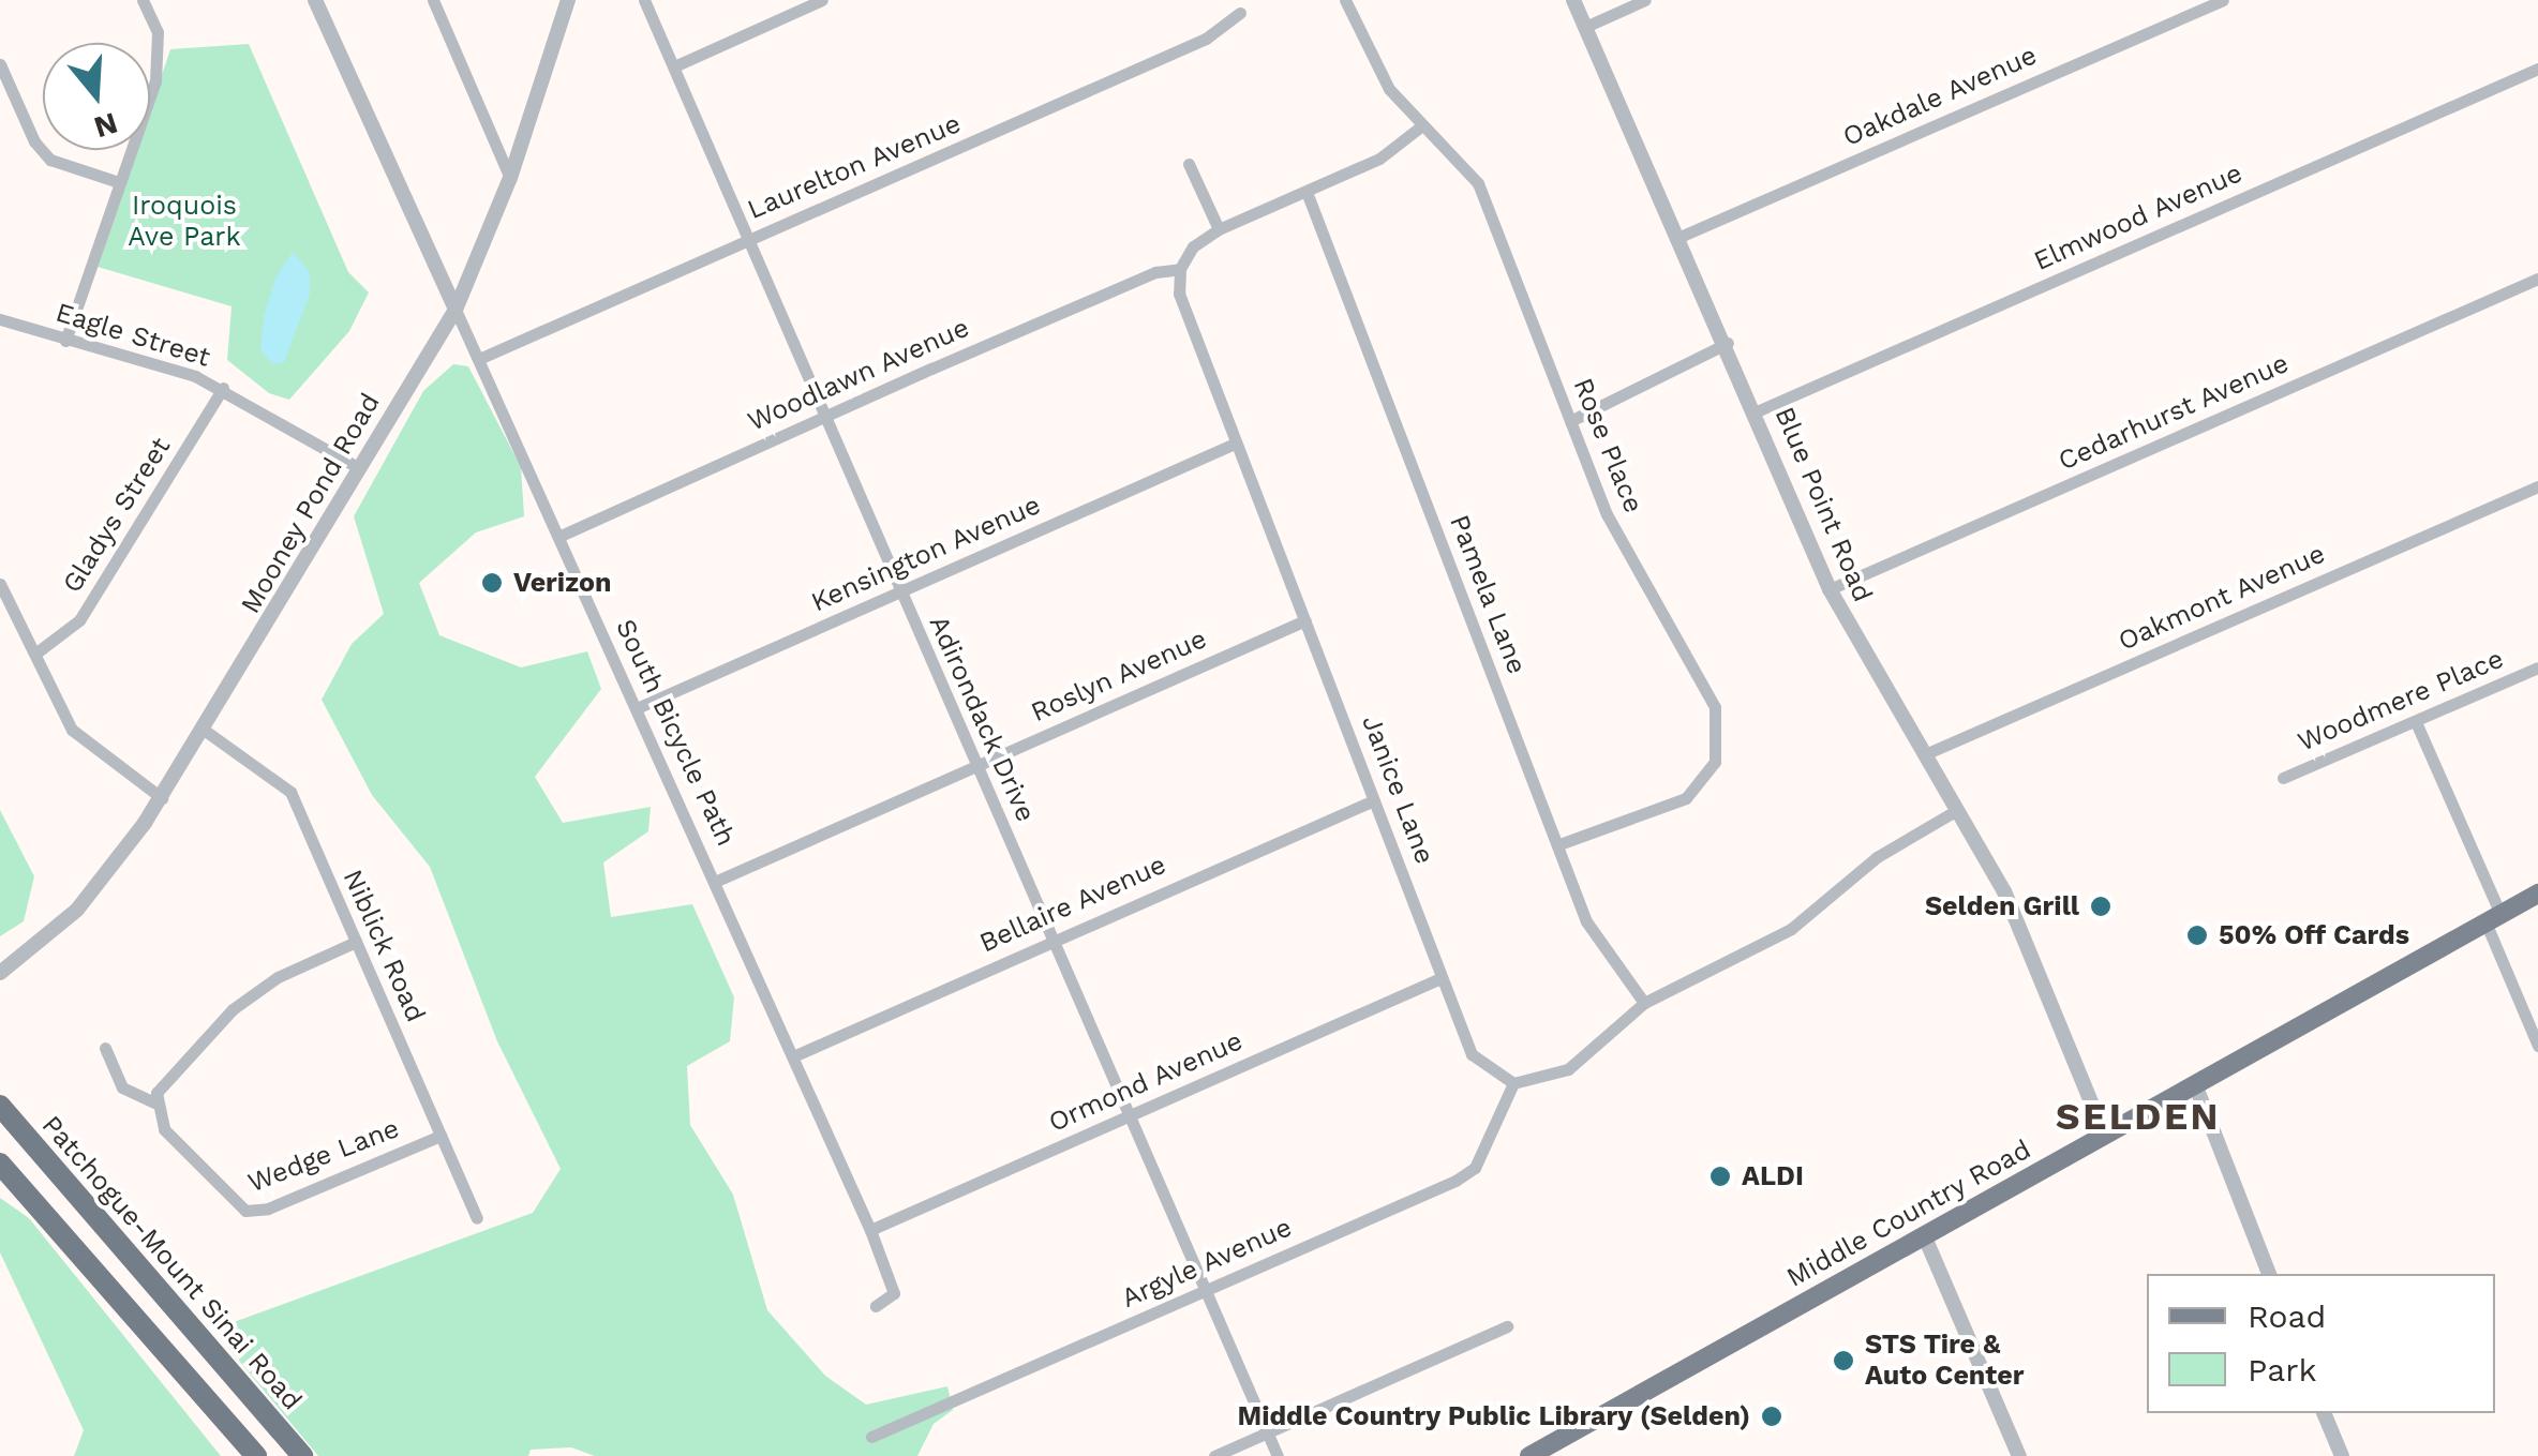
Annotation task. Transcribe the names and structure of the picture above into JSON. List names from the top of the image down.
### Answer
{
  "streets": {
    "highway": ["Patchogue-Mount Sinai Road"],
    "main road": ["Middle Country Road"],
    "street": [
      "Oakdale Avenue",
      "Laurelton Avenue",
      "Elmwood Avenue",
      "Eagle Street",
      "Woodlawn Avenue",
      "Cedarhurst Avenue",
      "Rose Place",
      "Mooney Pond Road",
      "Blue Point Road",
      "Gladys Street",
      "Kensington Avenue",
      "Pamela Lane",
      "Oakmont Avenue",
      "Roslyn Avenue",
      "Woodmere Place",
      "Adirondack Drive",
      "South Bicycle Path",
      "Janice Lane",
      "Bellaire Avenue",
      "Niblick Road",
      "Ormond Avenue",
      "Wedge Lane",
      "Argyle Avenue"
    ]
  },
  "crossings": [
    ["Oakdale Avenue", "Blue Point Road"],
    ["Laurelton Avenue", "Adirondack Drive"],
    ["Laurelton Avenue", "South Bicycle Path"],
    ["Elmwood Avenue", "Blue Point Road"],
    ["Eagle Street", "Mooney Pond Road"],
    ["Eagle Street", "Gladys Street"],
    ["Woodlawn Avenue", "Adirondack Drive"],
    ["Woodlawn Avenue", "South Bicycle Path"],
    ["Woodlawn Avenue", "Janice Lane"],
    ["Cedarhurst Avenue", "Blue Point Road"],
    ["Rose Place", "Pamela Lane"],
    ["Mooney Pond Road", "South Bicycle Path"],
    ["Mooney Pond Road", "Niblick Road"],
    ["Blue Point Road", "Oakmont Avenue"],
    ["Blue Point Road", "Middle Country Road"],
    ["Kensington Avenue", "Adirondack Drive"],
    ["Kensington Avenue", "South Bicycle Path"],
    ["Kensington Avenue", "Janice Lane"],
    ["Roslyn Avenue", "Adirondack Drive"],
    ["Roslyn Avenue", "South Bicycle Path"],
    ["Roslyn Avenue", "Janice Lane"],
    ["Adirondack Drive", "Bellaire Avenue"],
    ["Adirondack Drive", "Ormond Avenue"],
    ["Adirondack Drive", "Argyle Avenue"],
    ["South Bicycle Path", "Bellaire Avenue"],
    ["South Bicycle Path", "Ormond Avenue"],
    ["Janice Lane", "Bellaire Avenue"],
    ["Janice Lane", "Ormond Avenue"],
    ["Janice Lane", "Argyle Avenue"],
    ["Niblick Road", "Wedge Lane"]
  ],
  "districts": ["SELDEN"],
  "parks": ["Iroquois Ave Park"],
  "places": [
    "Verizon",
    "Selden Grill",
    "50% Off Cards",
    "ALDI",
    "STS Tire & Auto Center",
    "Middle Country Public Library (Selden)"
  ],
  "legend": ["Road", "Park"],
  "north": "bottom"
}
